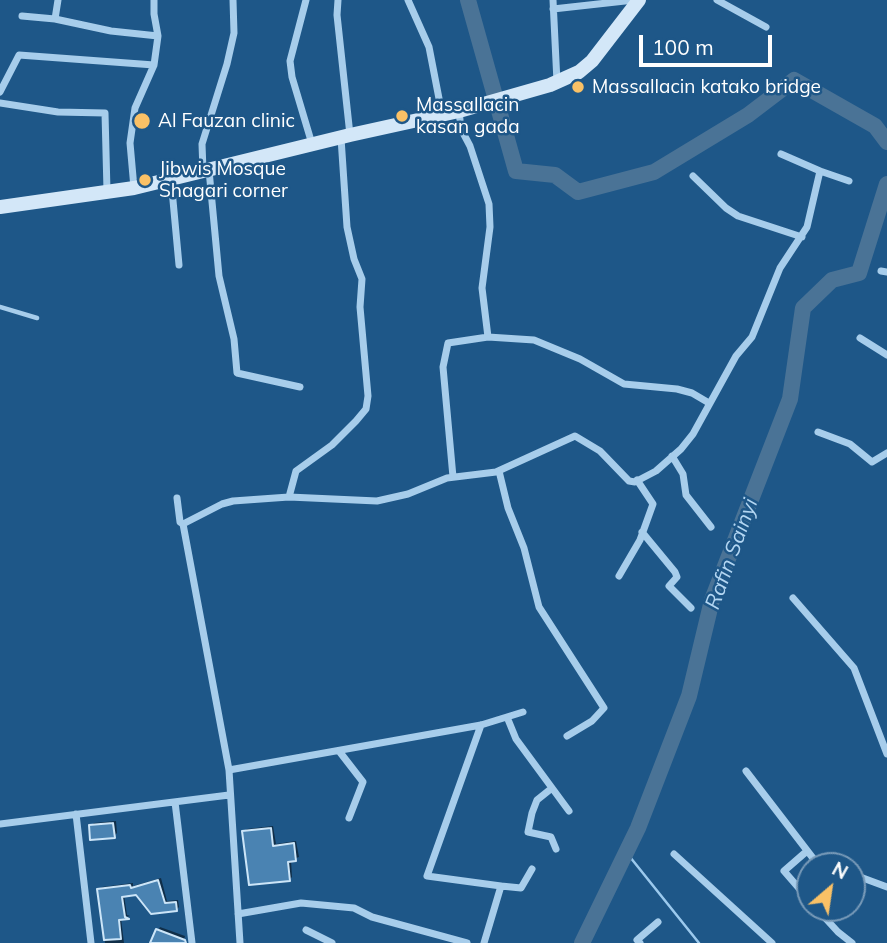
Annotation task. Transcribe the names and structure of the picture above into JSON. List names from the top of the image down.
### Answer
{
  "water": ["Rafin Sainyi"],
  "places": [
    "Massallacin katako bridge",
    "Massallacin kasan gada",
    "Al Fauzan clinic",
    "Jibwis Mosque Shagari corner"
  ],
  "scale_bar": "100 m",
  "north": "top right"
}
